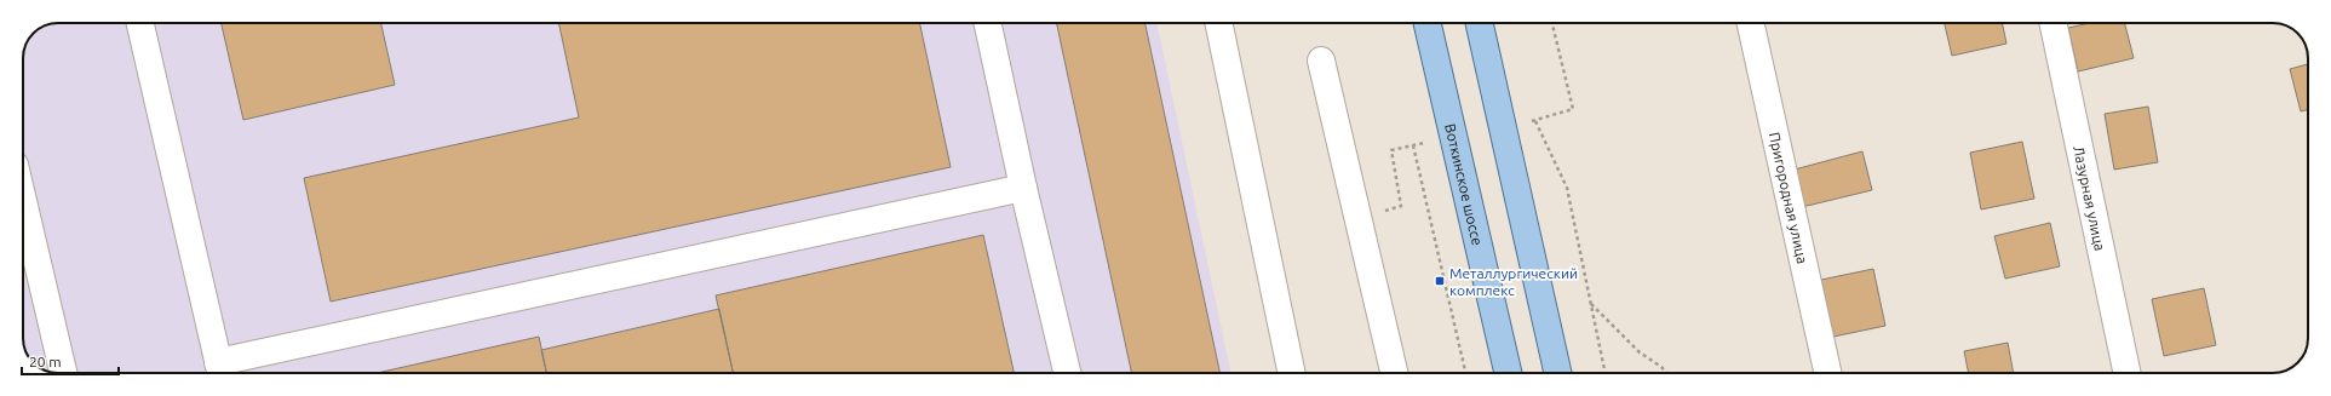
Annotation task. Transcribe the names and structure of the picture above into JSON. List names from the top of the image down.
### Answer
{
  "streets": {
    "main road": ["Воткинское шоссе"],
    "street": ["Пригородная улица", "Лазурная улица"]
  },
  "places": {
    "transit": ["Металлургический комплекс"]
  },
  "scale_bar": "20 m"
}
